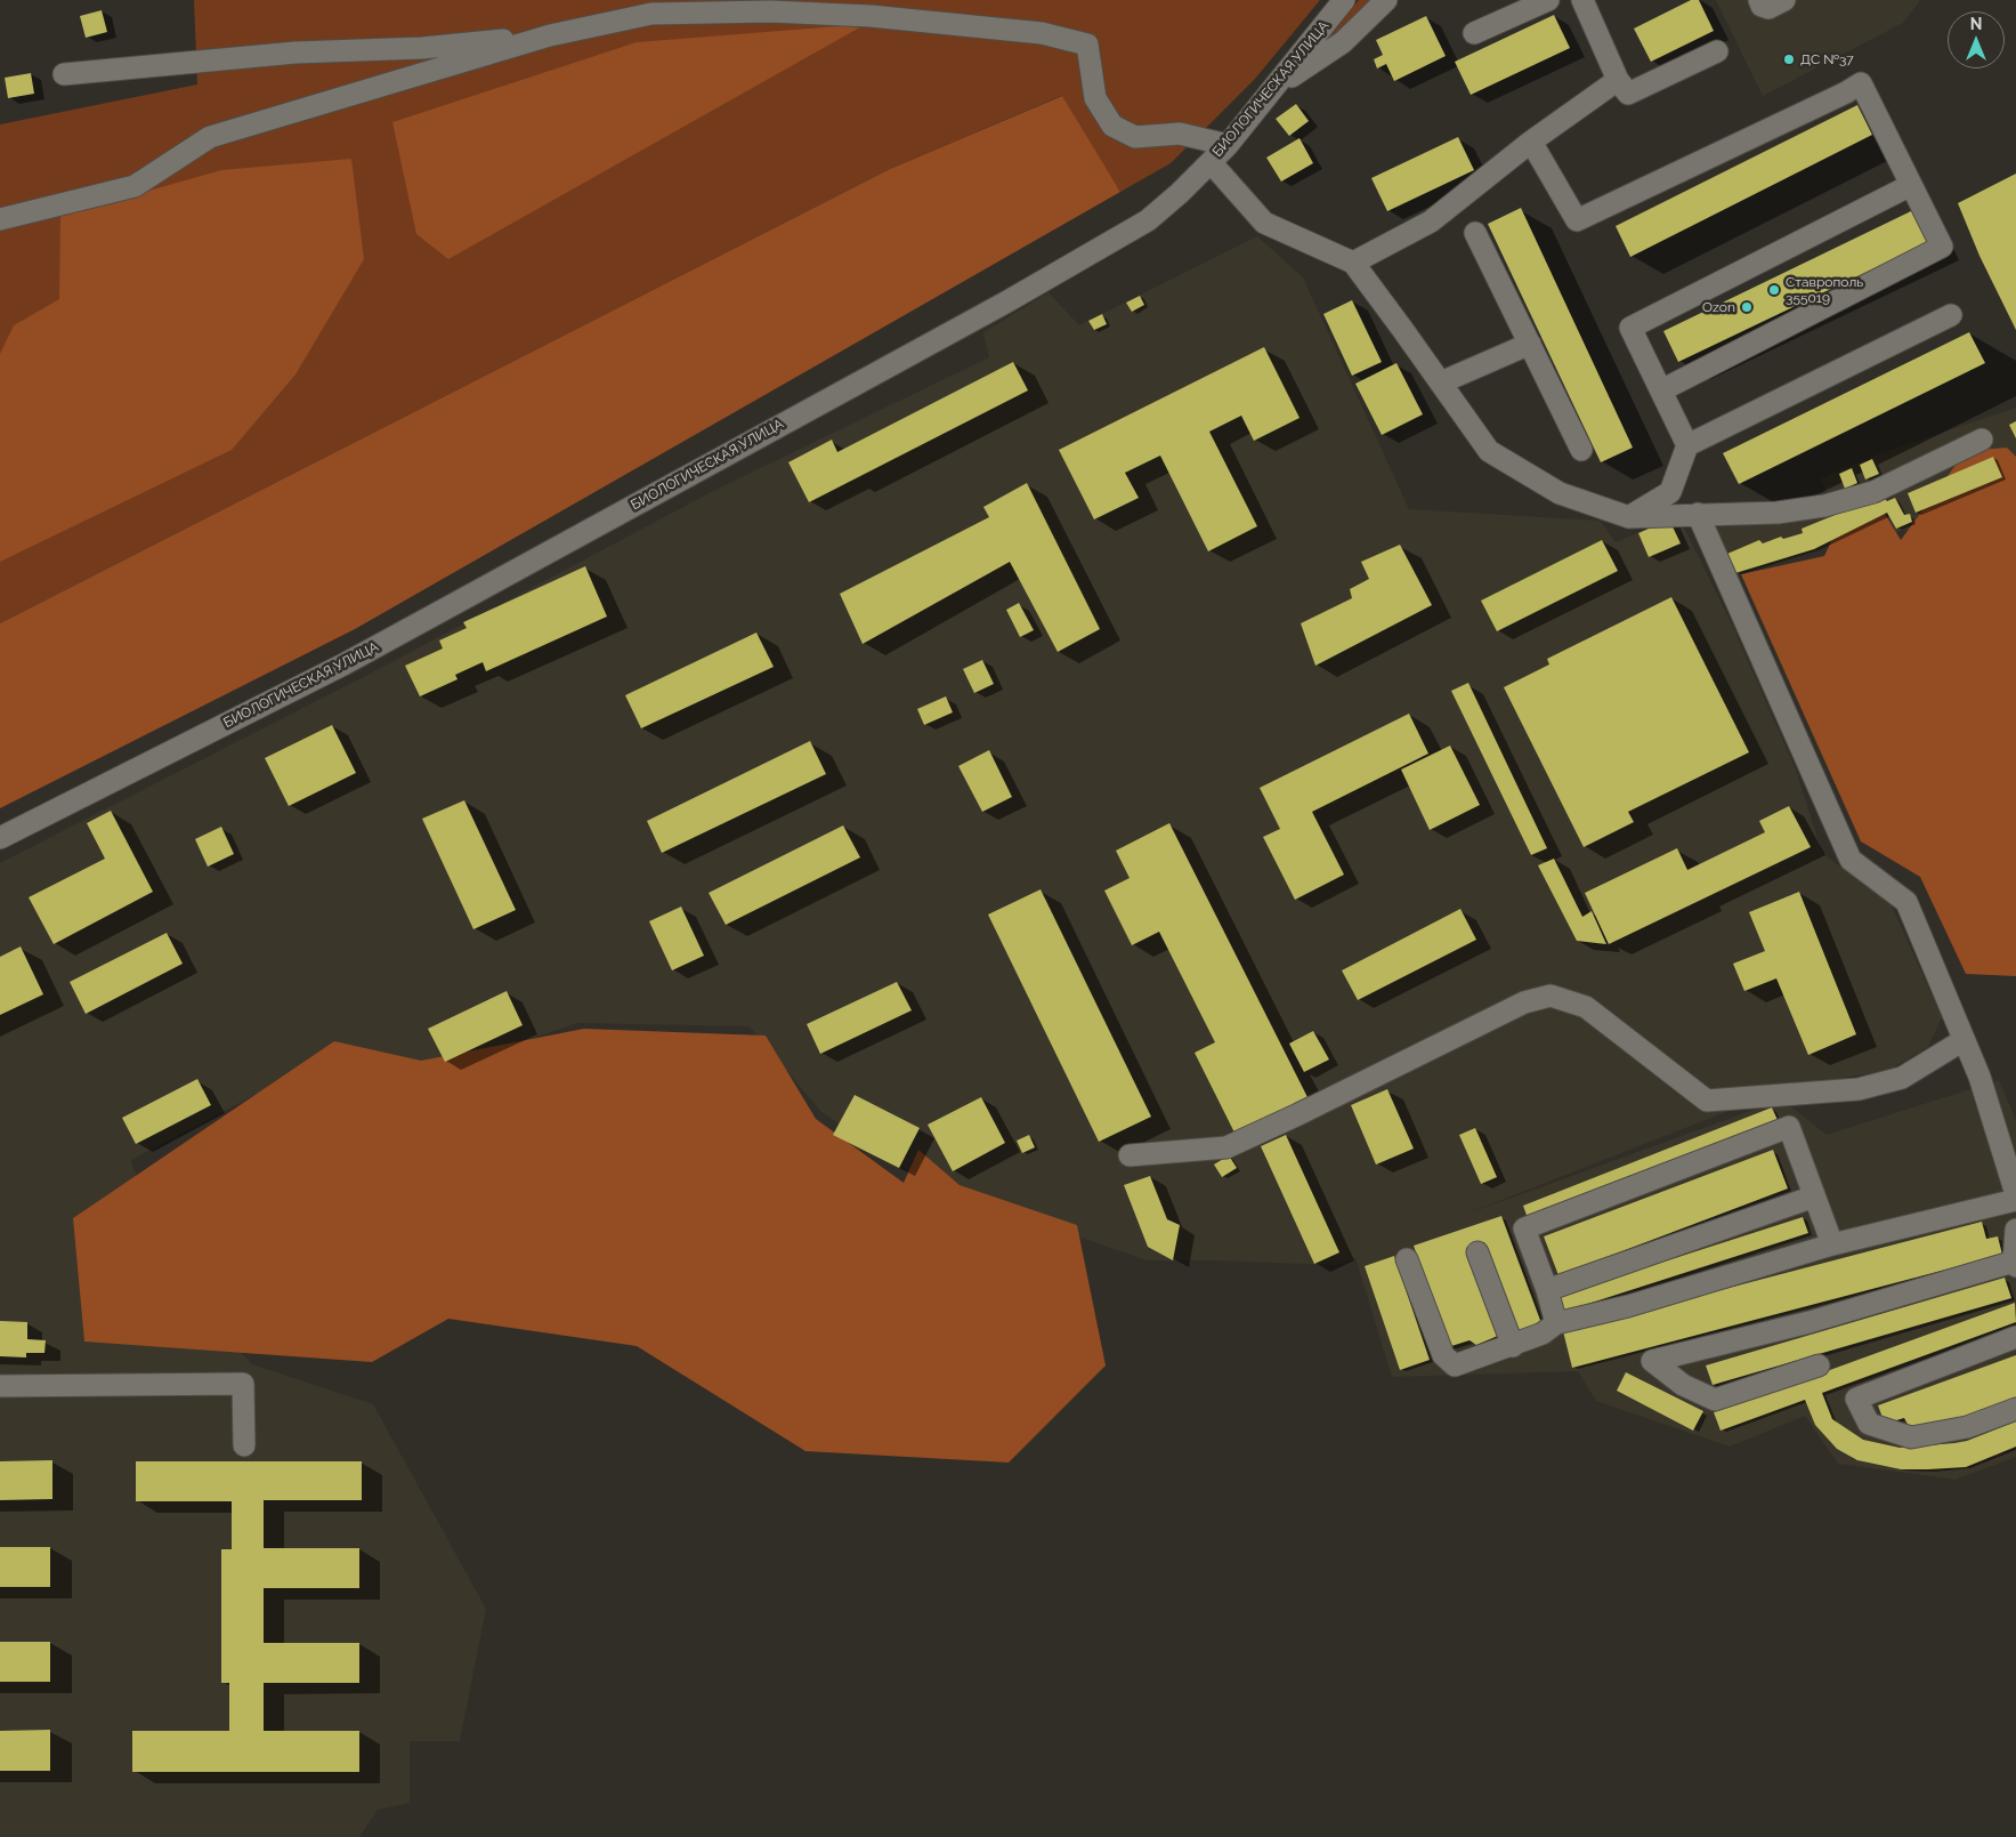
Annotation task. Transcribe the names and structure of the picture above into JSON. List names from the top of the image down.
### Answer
{
  "streets": {
    "street": ["БИОЛОГИЧЕСКАЯ УЛИЦА"]
  },
  "places": ["ДС №37", "Ставрополь 355019", "Ozon"],
  "north": "top"
}
